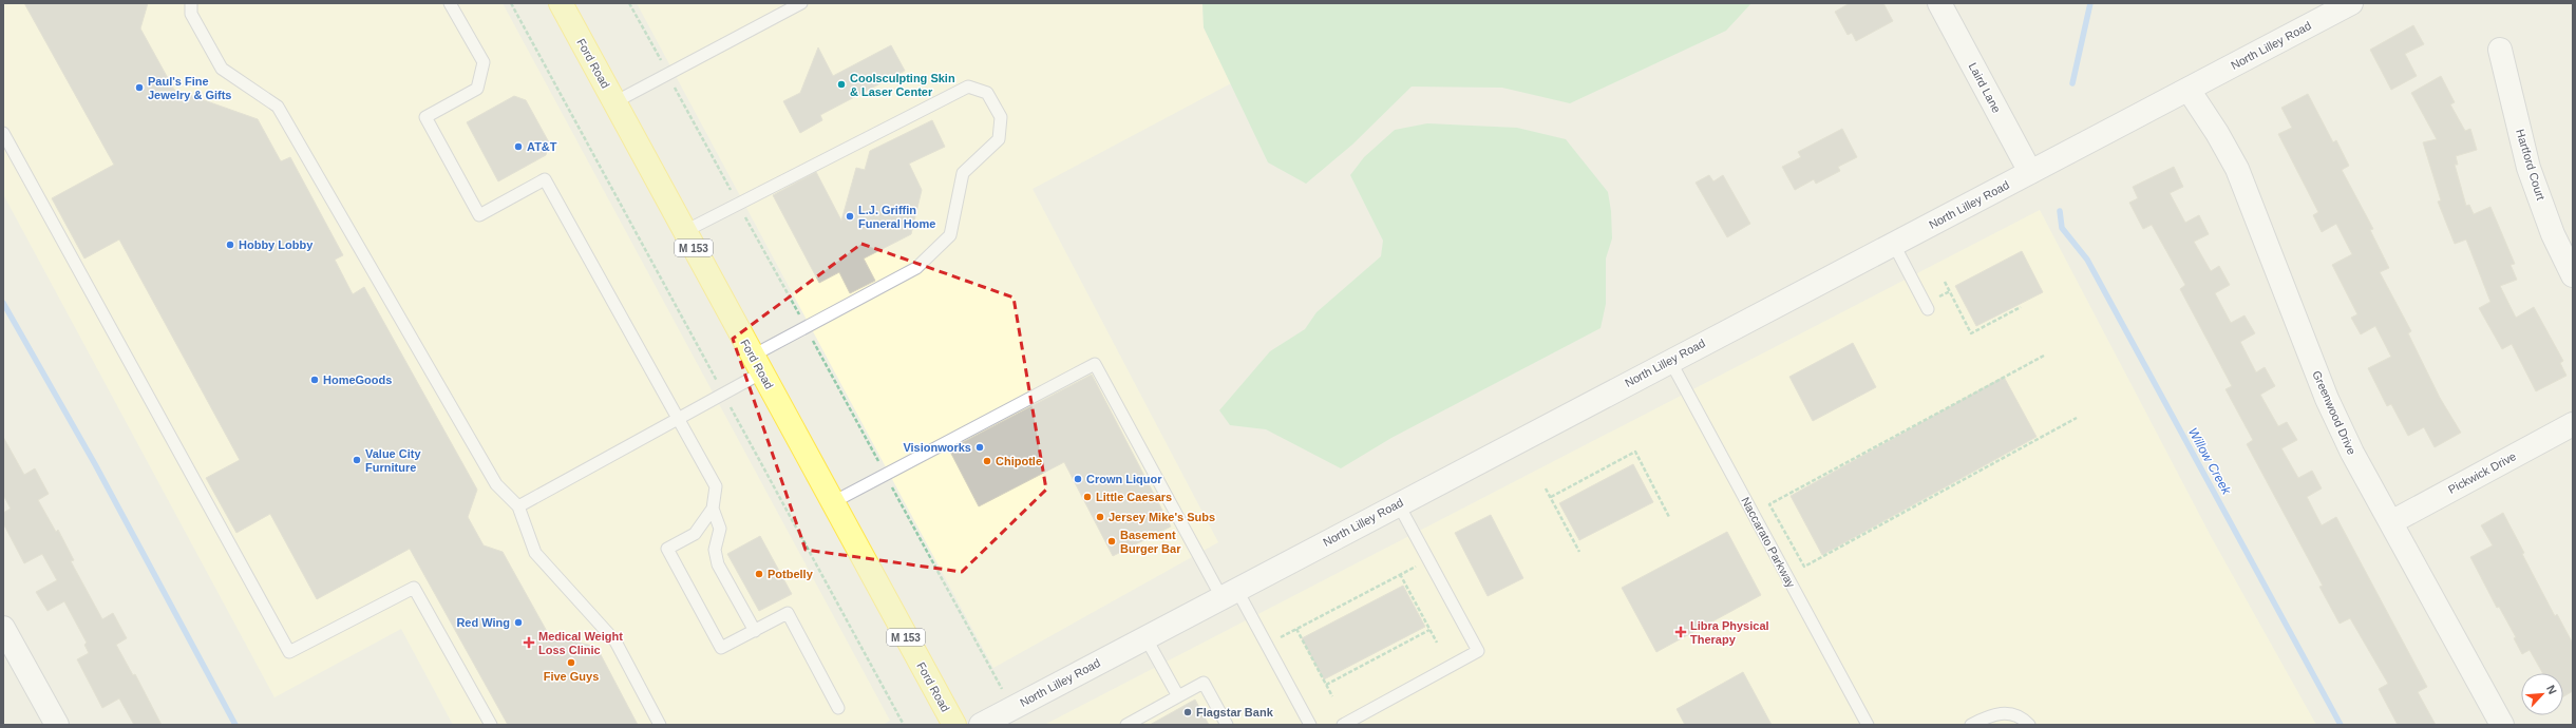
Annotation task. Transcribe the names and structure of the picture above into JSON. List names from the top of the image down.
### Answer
{
  "streets": {
    "main road": ["Ford Road", "M 153"],
    "street": [
      "North Lilley Road",
      "Laird Lane",
      "Hartford Court",
      "Greenwood Drive",
      "Pickwick Drive"
    ],
    "lane": ["Naccarato Parkway"]
  },
  "crossings": [
    ["North Lilley Road", "Laird Lane"],
    ["North Lilley Road", "Greenwood Drive"],
    ["North Lilley Road", "Naccarato Parkway"],
    ["Greenwood Drive", "Pickwick Drive"]
  ],
  "water": ["Willow Creek"],
  "places": {
    "other": [
      "Coolsculpting Skin & Laser Center",
      "Paul's Fine Jewelry & Gifts",
      "AT&T",
      "L.J. Griffin Funeral Home",
      "Hobby Lobby",
      "HomeGoods",
      "Visionworks",
      "Value City Furniture",
      "Chipotle",
      "Crown Liquor",
      "Little Caesars",
      "Jersey Mike's Subs",
      "Basement Burger Bar",
      "Potbelly",
      "Red Wing",
      "Five Guys",
      "Flagstar Bank"
    ],
    "health": ["Libra Physical Therapy", "Medical Weight Loss Clinic"]
  },
  "north": "top right"
}
